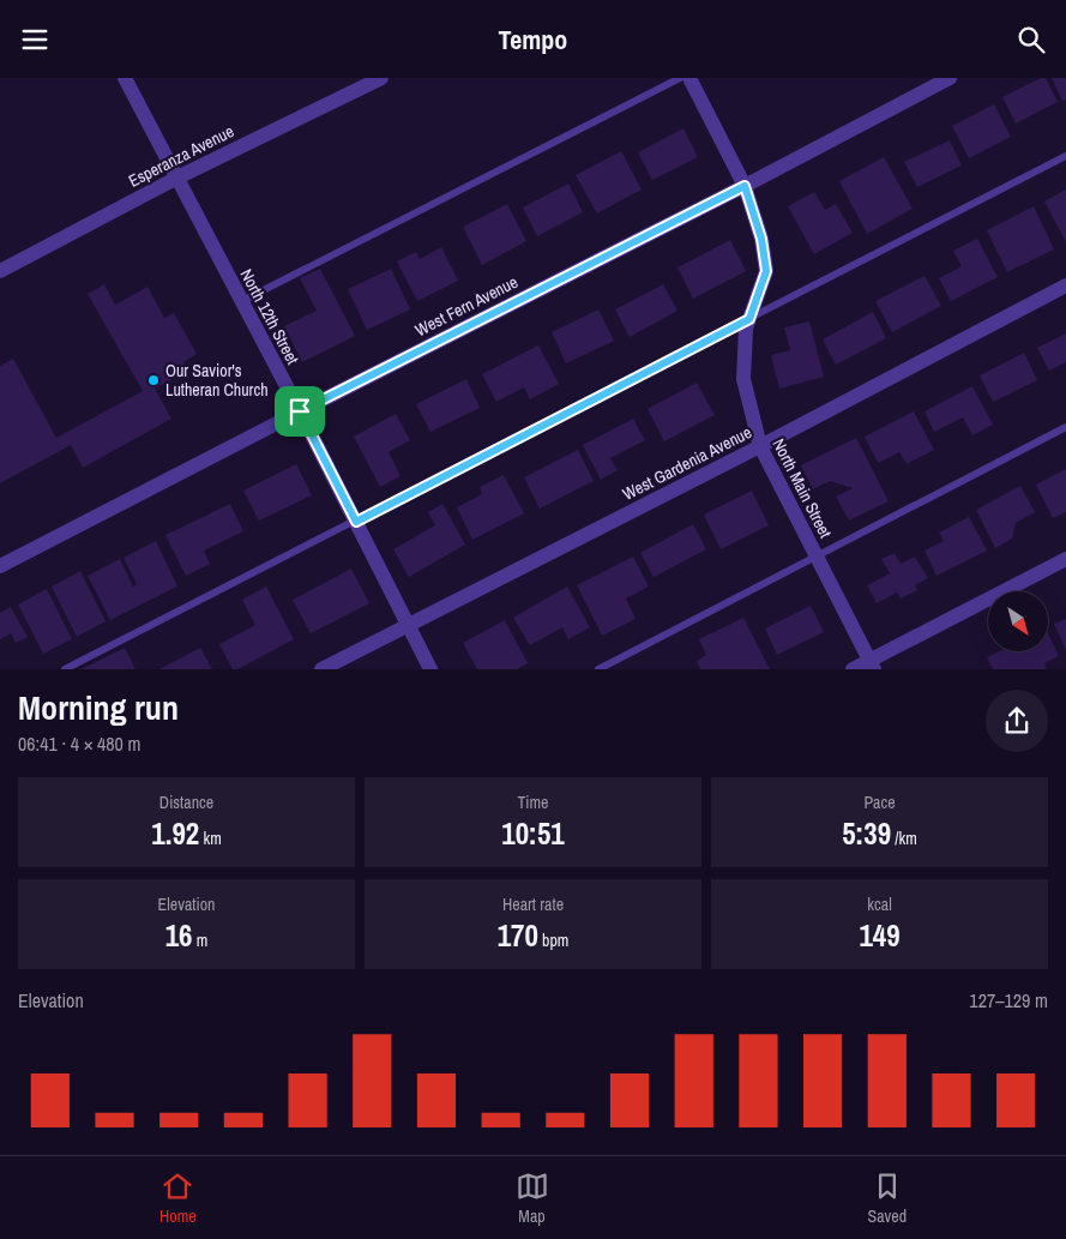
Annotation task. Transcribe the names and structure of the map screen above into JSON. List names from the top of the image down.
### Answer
{
  "streets": {
    "street": [
      "Esperanza Avenue",
      "West Fern Avenue",
      "North 12th Street",
      "West Gardenia Avenue",
      "North Main Street"
    ]
  },
  "crossings": [
    ["Esperanza Avenue", "North 12th Street"],
    ["West Fern Avenue", "North 12th Street"],
    ["West Fern Avenue", "North Main Street"],
    ["North 12th Street", "West Gardenia Avenue"],
    ["West Gardenia Avenue", "North Main Street"]
  ],
  "places": ["Our Savior's Lutheran Church"],
  "north": "bottom right",
  "page": {
    "header": "Tempo",
    "heading": ["Morning run", "06:41 · 4 × 480 m"],
    "stats": [
      ["Distance", "1.92 km"],
      ["Time", "10:51"],
      ["Pace", "5:39 /km"],
      ["Elevation", "16 m"],
      ["Heart rate", "170 bpm"],
      ["kcal", "149"]
    ],
    "chart": ["Elevation", "127–129 m"],
    "tabs": ["Home", "Map", "Saved"]
  }
}
